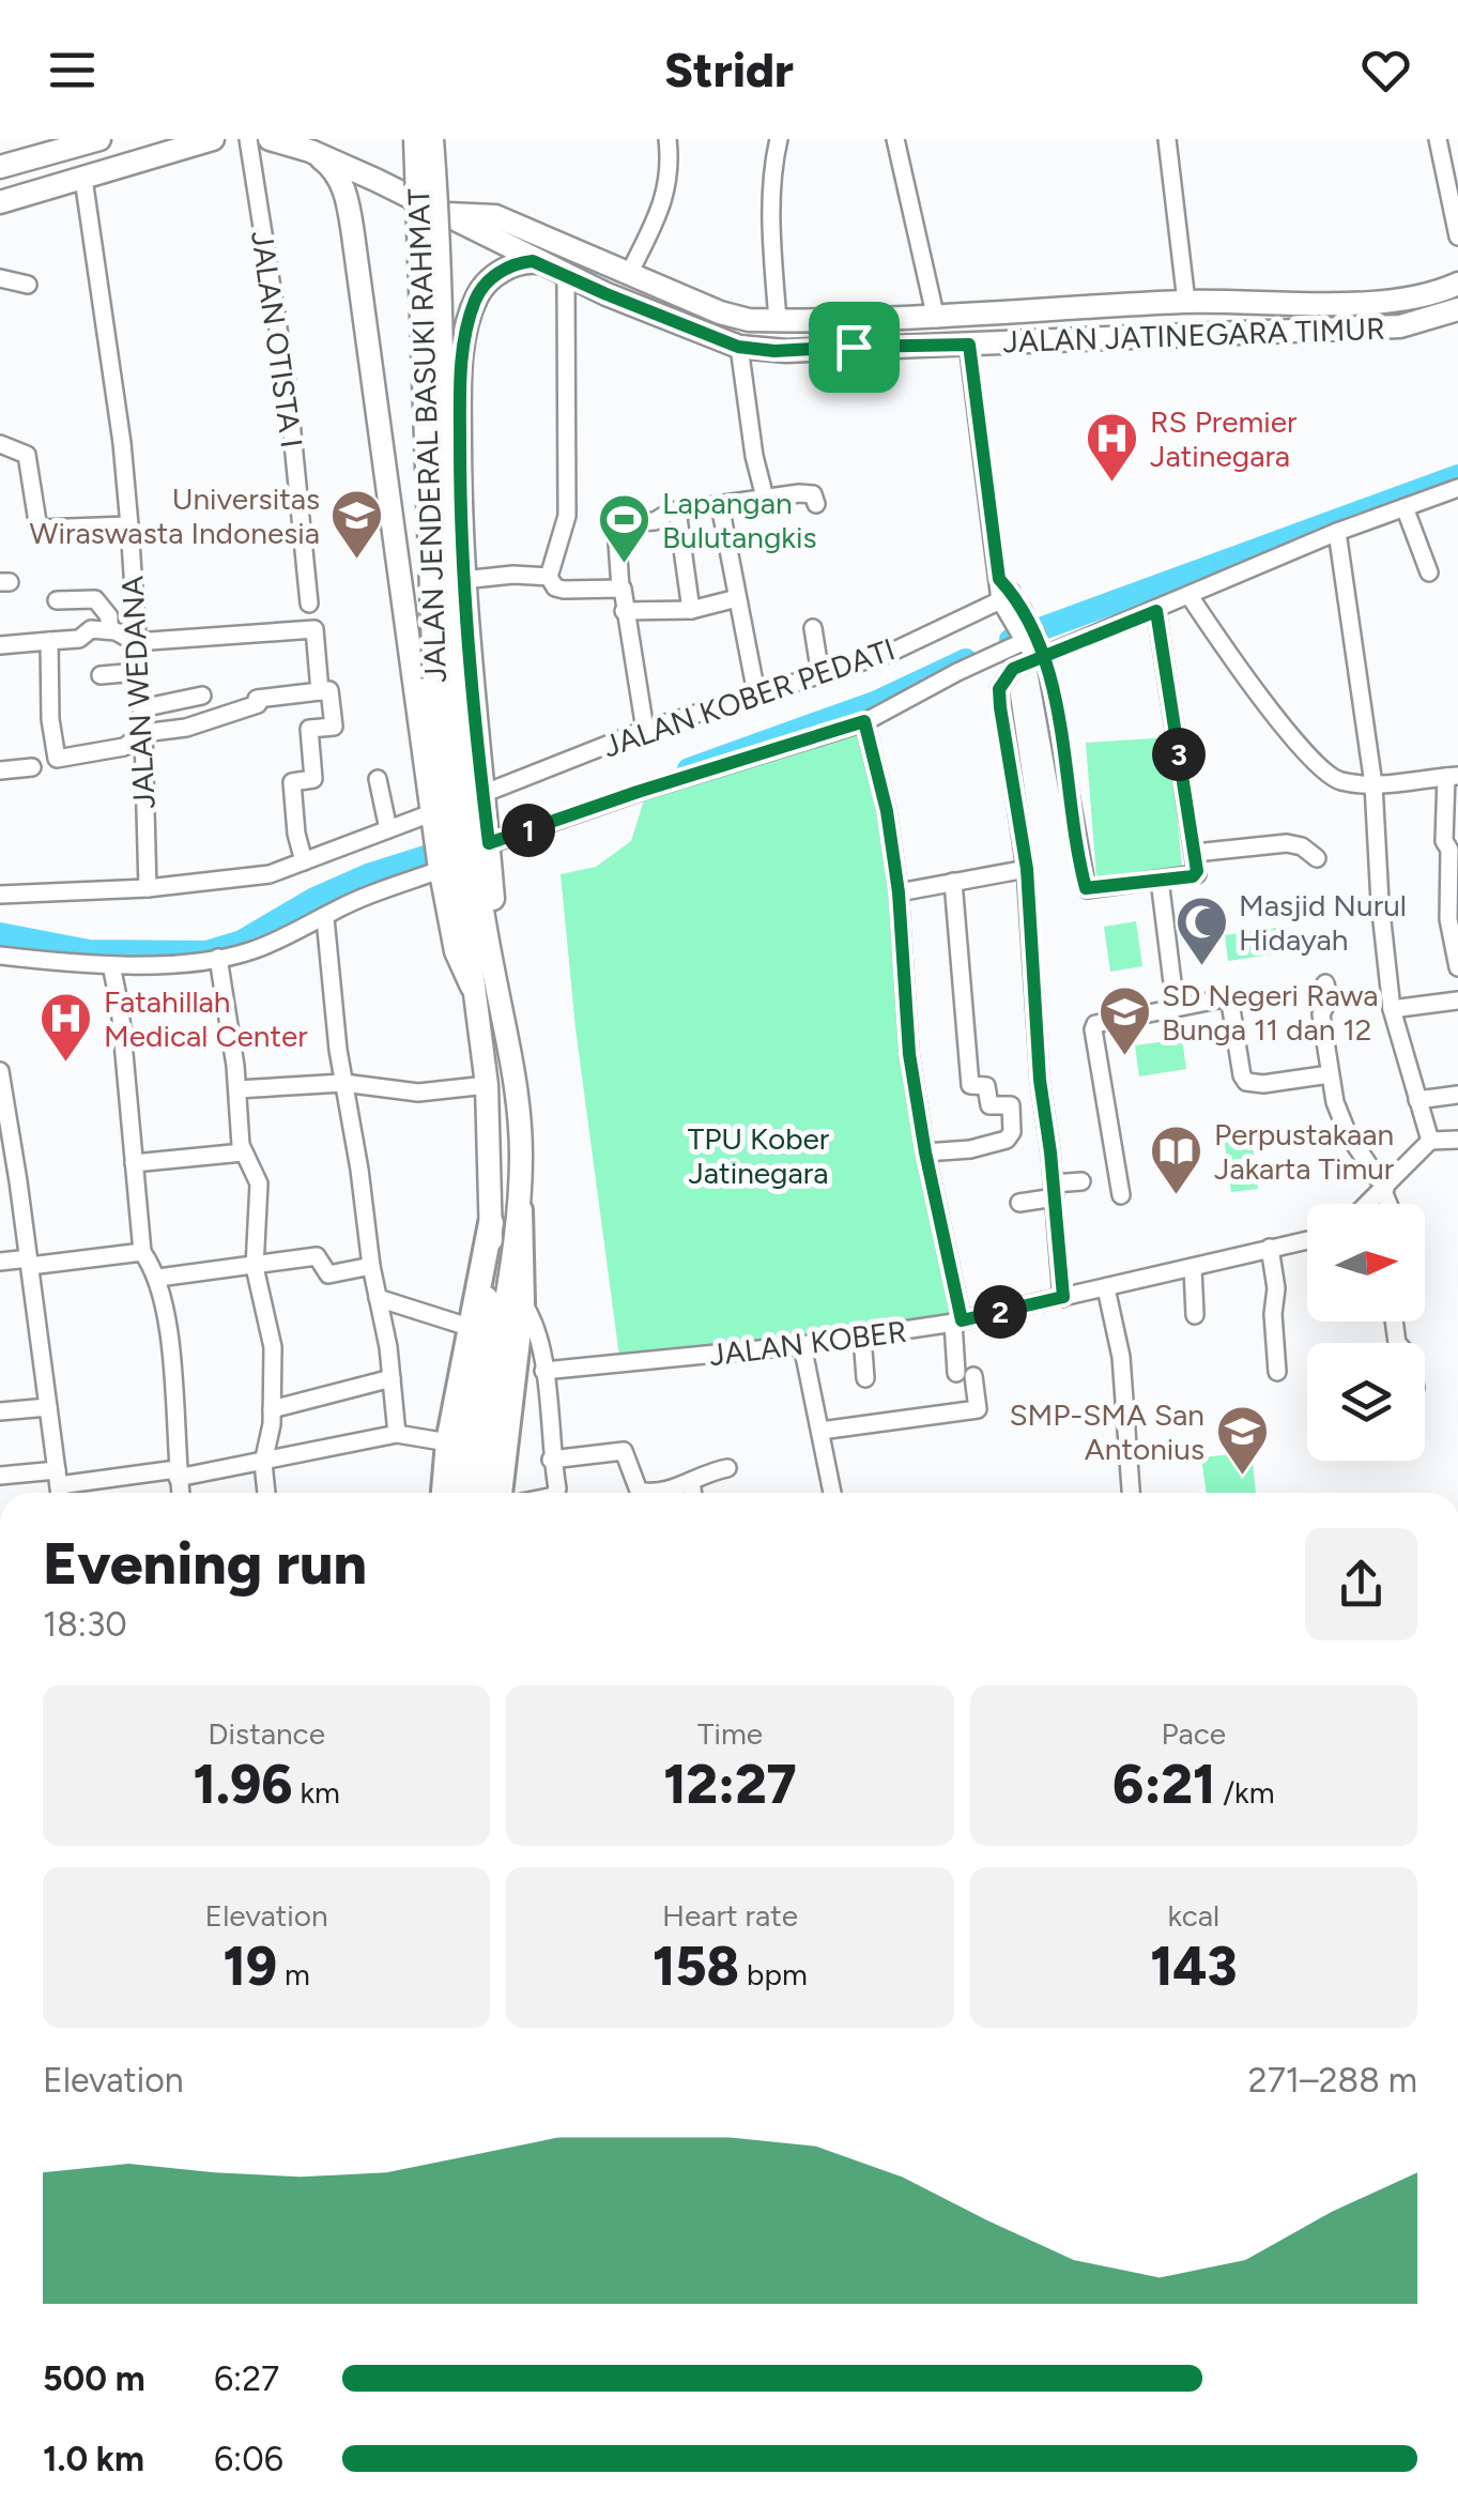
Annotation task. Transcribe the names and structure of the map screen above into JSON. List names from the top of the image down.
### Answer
{
  "streets": {
    "main road": ["JALAN JATINEGARA TIMUR", "JALAN JENDERAL BASUKI RAHMAT"],
    "street": [
      "JALAN OTISTA I",
      "JALAN WEDANA",
      "JALAN KOBER PEDATI",
      "JALAN KOBER"
    ]
  },
  "crossings": [
    ["JALAN JATINEGARA TIMUR", "JALAN JENDERAL BASUKI RAHMAT"],
    ["JALAN JENDERAL BASUKI RAHMAT", "JALAN KOBER PEDATI"]
  ],
  "parks": ["TPU Kober Jatinegara"],
  "places": {
    "hospital": ["RS Premier Jatinegara", "Fatahillah Medical Center"],
    "school or university": ["Universitas Wiraswasta Indonesia", "SD Negeri Rawa Bunga 11 dan 12", "SMP-SMA San Antonius"],
    "sports": ["Lapangan Bulutangkis"],
    "mosque": ["Masjid Nurul Hidayah"],
    "library": ["Perpustakaan Jakarta Timur"]
  },
  "north": "right",
  "page": {
    "header": "Stridr",
    "pins": ["3", "1", "2"],
    "heading": ["Evening run", "18:30"],
    "stats": [
      ["Distance", "1.96 km"],
      ["Time", "12:27"],
      ["Pace", "6:21 /km"],
      ["Elevation", "19 m"],
      ["Heart rate", "158 bpm"],
      ["kcal", "143"]
    ],
    "chart": ["Elevation", "271–288 m"],
    "list": [
      {
        "name": "500 m",
        "note": "6:27"
      },
      {
        "name": "1.0 km",
        "note": "6:06"
      }
    ]
  }
}
